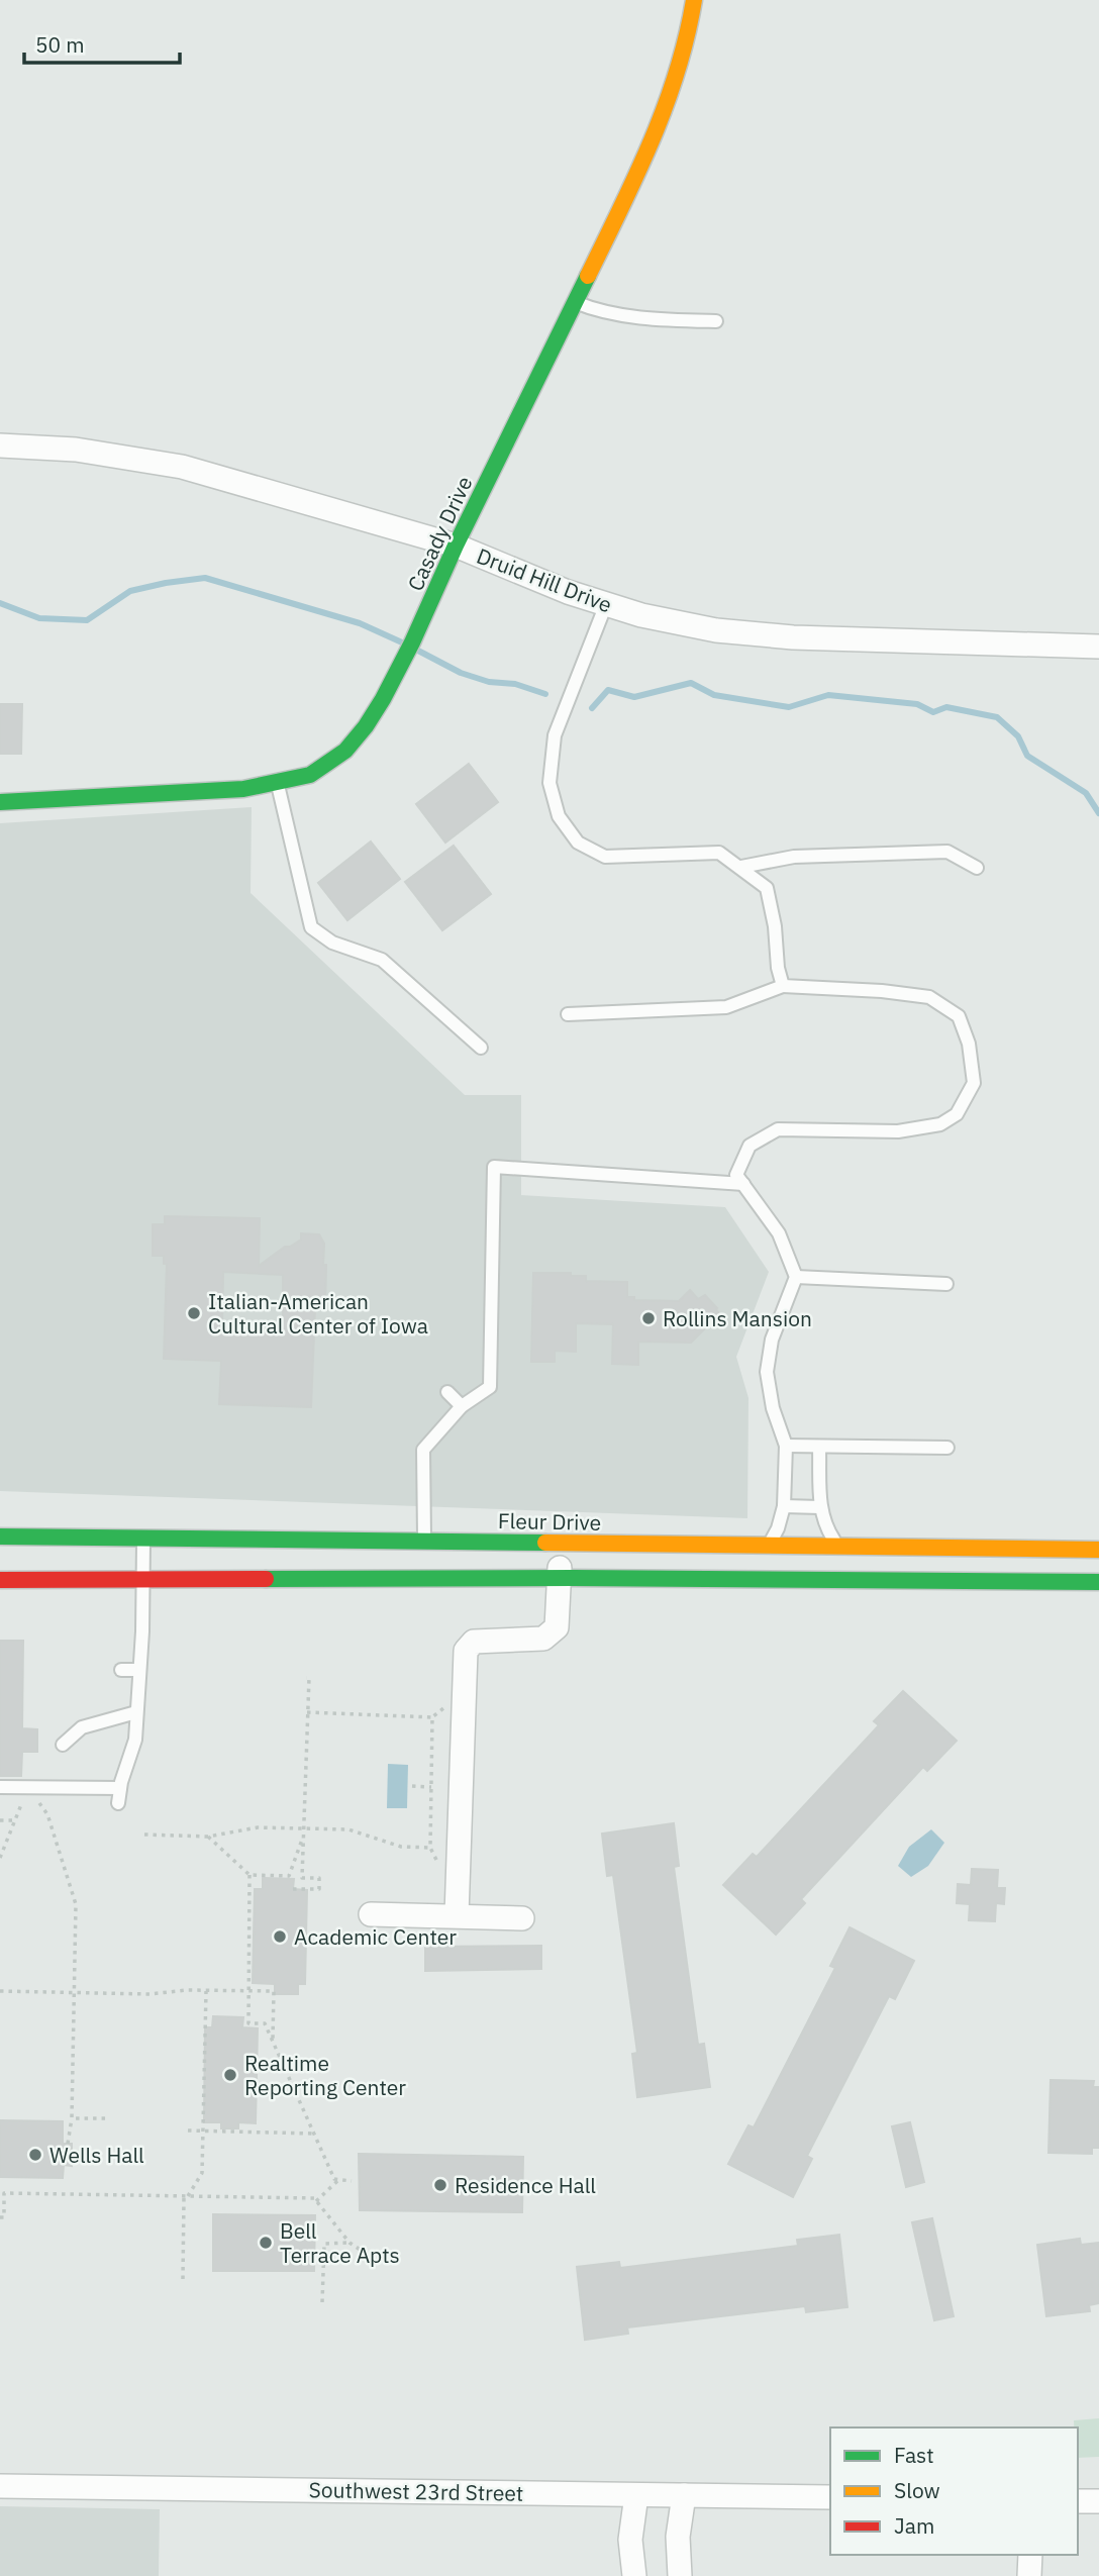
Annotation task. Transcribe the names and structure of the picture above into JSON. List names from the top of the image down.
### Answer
{
  "streets": {
    "main road": ["Casady Drive", "Fleur Drive"],
    "street": ["Druid Hill Drive", "Southwest 23rd Street"]
  },
  "crossings": [
    ["Casady Drive", "Druid Hill Drive"]
  ],
  "places": [
    "Italian-American Cultural Center of Iowa",
    "Rollins Mansion",
    "Academic Center",
    "Realtime Reporting Center",
    "Wells Hall",
    "Residence Hall",
    "Bell Terrace Apts"
  ],
  "legend": ["Fast", "Slow", "Jam"],
  "scale_bar": "50 m"
}
